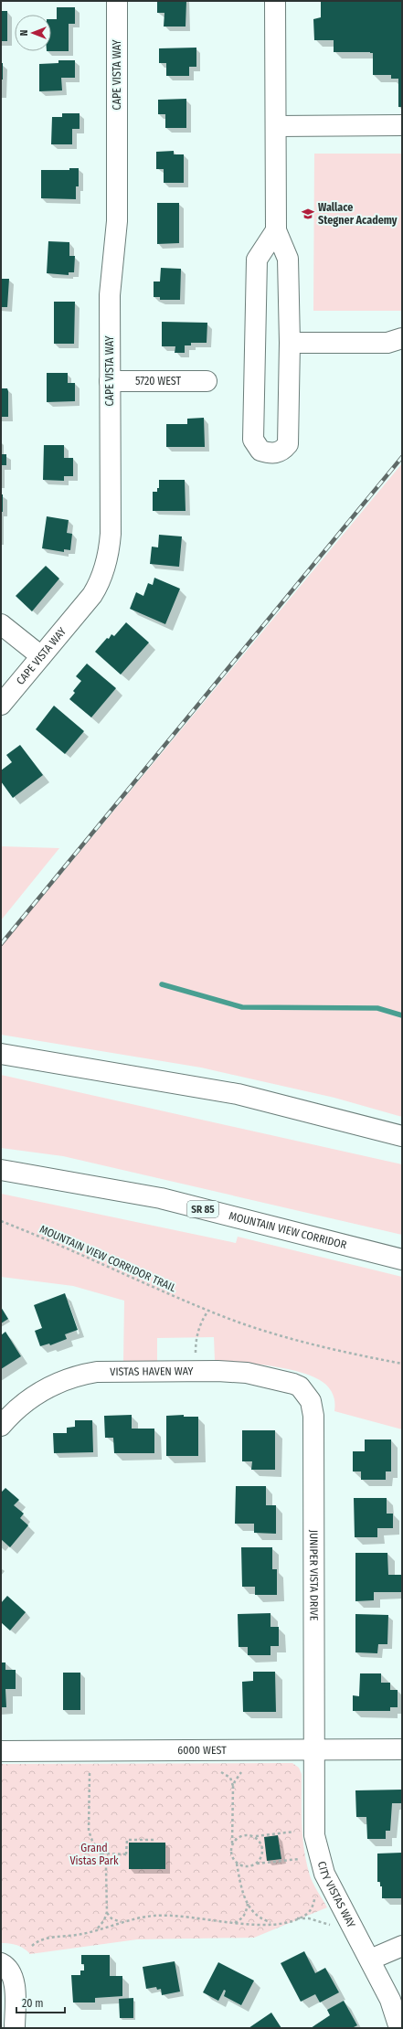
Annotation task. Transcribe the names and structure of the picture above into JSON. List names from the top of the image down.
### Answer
{
  "streets": {
    "main road": [
      "CAPE VISTA WAY",
      "5720 WEST",
      "SR 85",
      "MOUNTAIN VIEW CORRIDOR",
      "VISTAS HAVEN WAY",
      "JUNIPER VISTA DRIVE",
      "6000 WEST",
      "CITY VISTAS WAY"
    ],
    "path": ["MOUNTAIN VIEW CORRIDOR TRAIL"]
  },
  "crossings": [
    ["CAPE VISTA WAY", "5720 WEST"],
    ["VISTAS HAVEN WAY", "JUNIPER VISTA DRIVE"],
    ["JUNIPER VISTA DRIVE", "6000 WEST"],
    ["JUNIPER VISTA DRIVE", "CITY VISTAS WAY"],
    ["6000 WEST", "CITY VISTAS WAY"]
  ],
  "parks": ["Grand Vistas Park"],
  "places": {
    "school or university": ["Wallace Stegner Academy"]
  },
  "scale_bar": "20 m",
  "north": "left"
}
